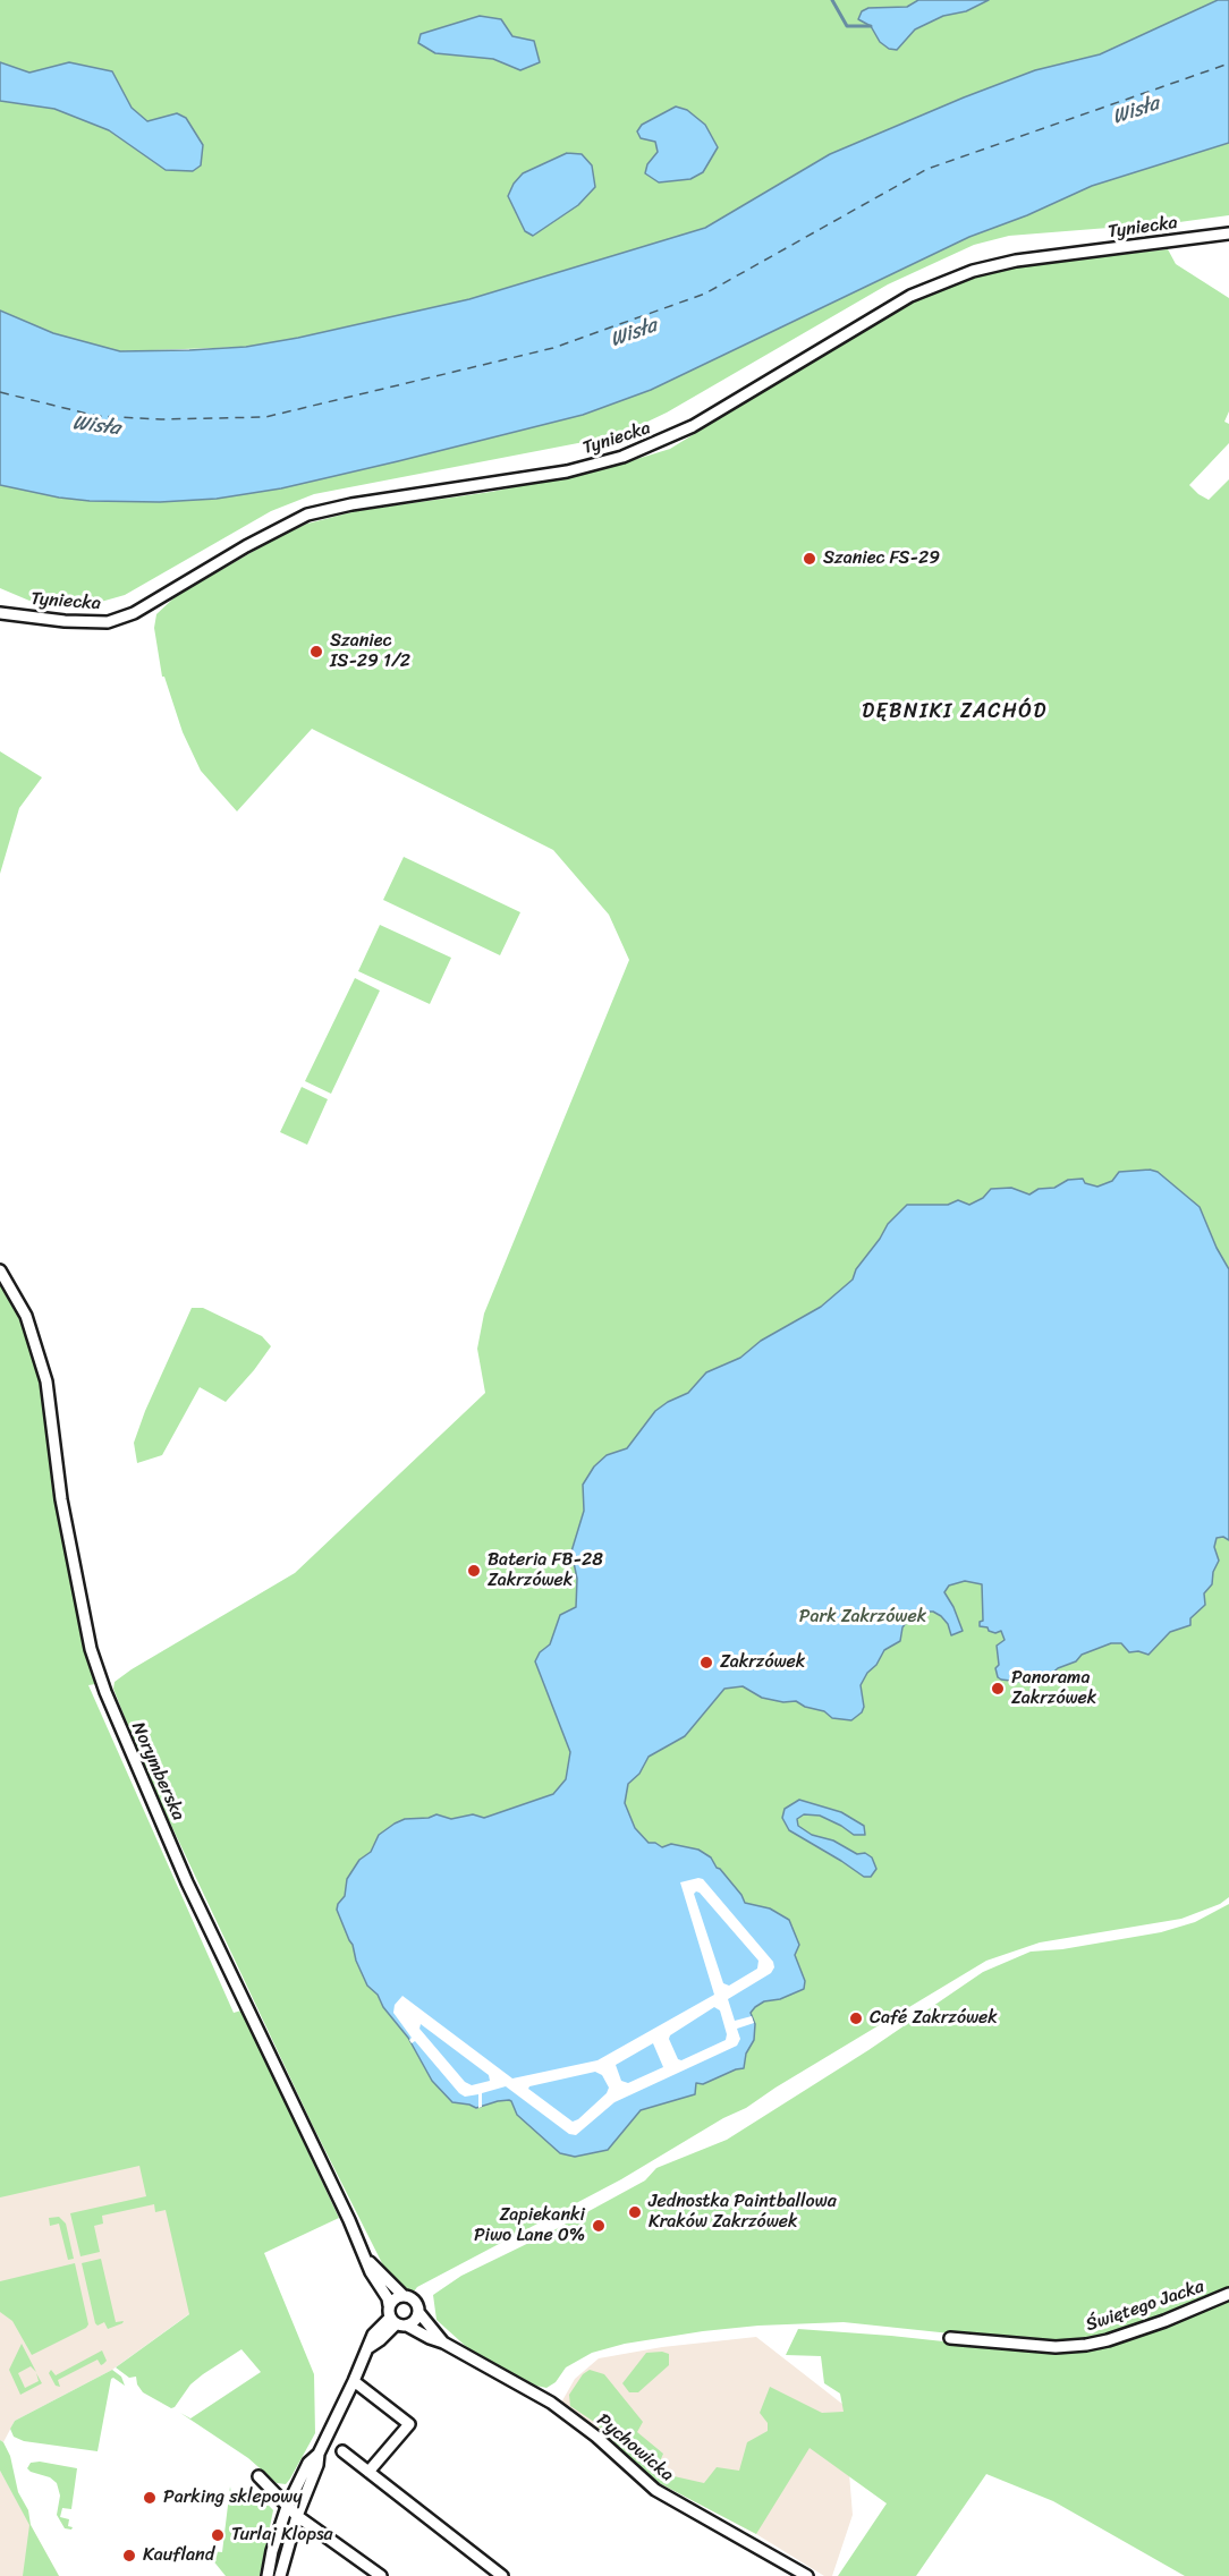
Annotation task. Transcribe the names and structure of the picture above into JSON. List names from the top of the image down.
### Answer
{
  "streets": {
    "street": [
      "Tyniecka",
      "Norymberska",
      "Świętego Jacka",
      "Pychowicka"
    ]
  },
  "crossings": [
    ["Norymberska", "Pychowicka"]
  ],
  "districts": ["DĘBNIKI ZACHÓD"],
  "water": ["Wisła"],
  "parks": ["Park Zakrzówek"],
  "places": [
    "Szaniec FS-29",
    "Szaniec IS-29 1/2",
    "Bateria FB-28 Zakrzówek",
    "Zakrzówek",
    "Panorama Zakrzówek",
    "Café Zakrzówek",
    "Jednostka Paintballowa Kraków Zakrzówek",
    "Zapiekanki Piwo Lane 0%",
    "Parking sklepowy",
    "Turlaj Klopsa",
    "Kaufland"
  ]
}
